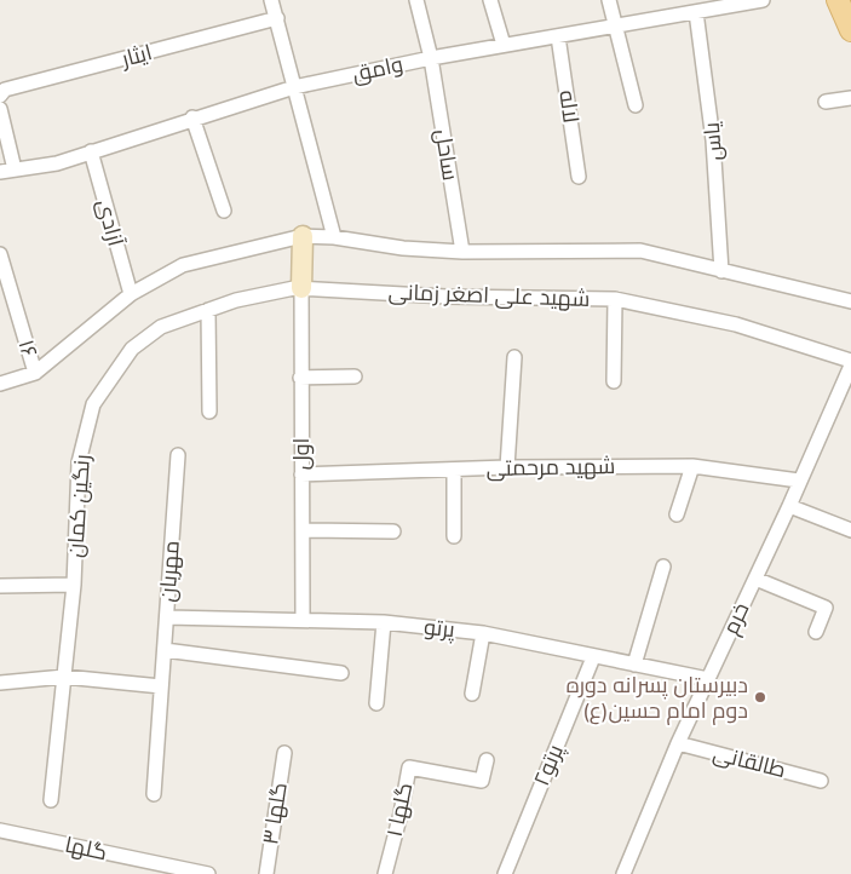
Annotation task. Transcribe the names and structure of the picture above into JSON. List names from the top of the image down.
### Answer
{
  "streets": {
    "street": [
      "ایثار",
      "وامق",
      "لاله",
      "یاس",
      "ساحل",
      "آزادی",
      "شهید علی اصغر زمانی",
      "۱۶",
      "اول",
      "شهید مرحمتی",
      "رنگین کمان",
      "مهربان",
      "خرم",
      "پرتو",
      "طالقانی",
      "پرتو۲",
      "گلها ۱",
      "گلها ۳",
      "گلها"
    ]
  },
  "crossings": [
    ["وامق", "لاله"],
    ["وامق", "یاس"],
    ["وامق", "ساحل"],
    ["وامق", "آزادی"],
    ["شهید علی اصغر زمانی", "اول"],
    ["شهید علی اصغر زمانی", "رنگین کمان"],
    ["اول", "شهید مرحمتی"],
    ["اول", "پرتو"],
    ["شهید مرحمتی", "خرم"],
    ["مهربان", "پرتو"],
    ["خرم", "پرتو"],
    ["خرم", "طالقانی"],
    ["پرتو", "پرتو۲"]
  ],
  "places": ["دبیرستان پسرانه دوره دوم امام حسین(ع)"]
}
